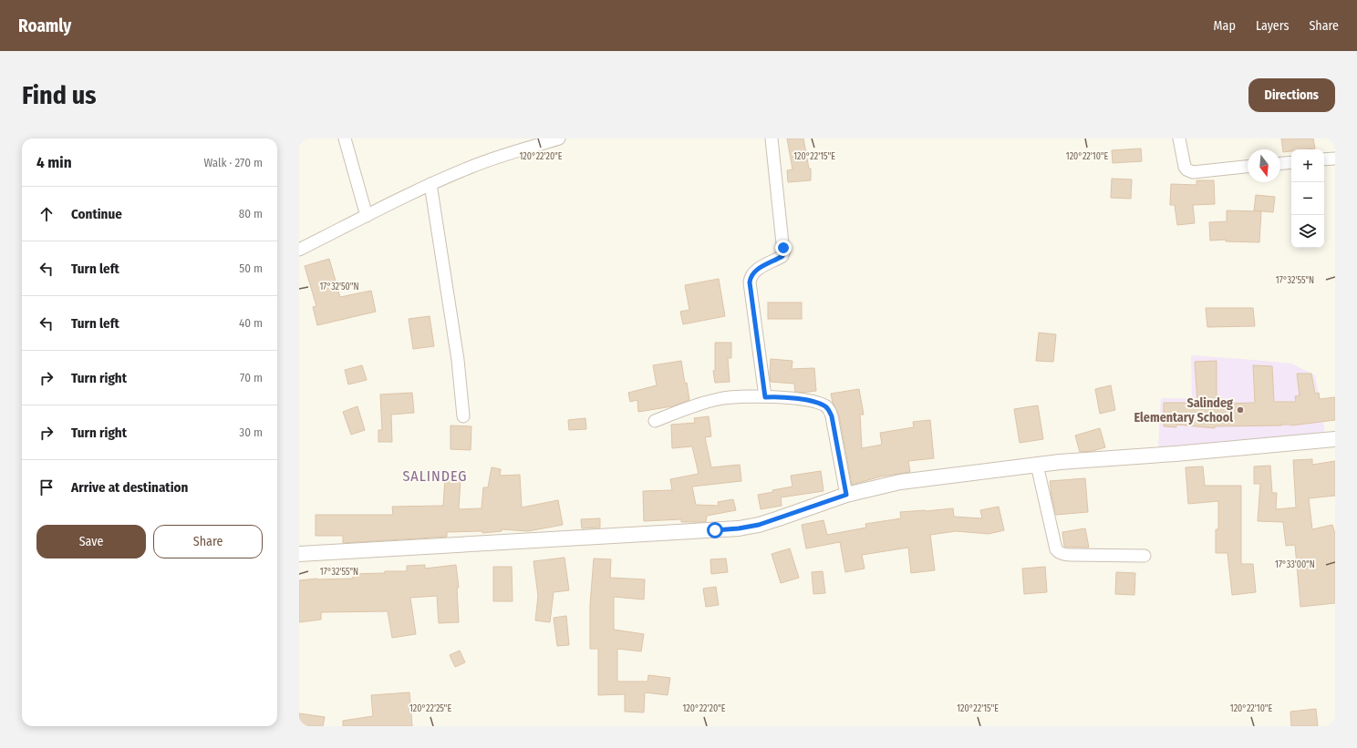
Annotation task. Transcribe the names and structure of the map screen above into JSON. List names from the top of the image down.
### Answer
{
  "districts": ["SALINDEG"],
  "places": ["Salindeg Elementary School"],
  "north": "bottom",
  "page": {
    "header": "Roamly",
    "nav": ["Map", "Layers", "Share"],
    "buttons": [
      "Directions",
      ["Save", "Share"]
    ],
    "title": "Find us",
    "heading": ["4 min", "Walk · 270 m"],
    "map_buttons": ["+", "−"],
    "list": [
      ["Continue", "80 m"],
      ["Turn left", "50 m"],
      ["Turn left", "40 m"],
      ["Turn right", "70 m"],
      ["Turn right", "30 m"],
      "Arrive at destination"
    ]
  },
  "coordinates": [
    "120°22'20\"E",
    "120°22'15\"E",
    "120°22'10\"E",
    "17°32'55\"N",
    "17°32'50\"N",
    "17°33'00\"N",
    "120°22'25\"E"
  ]
}
